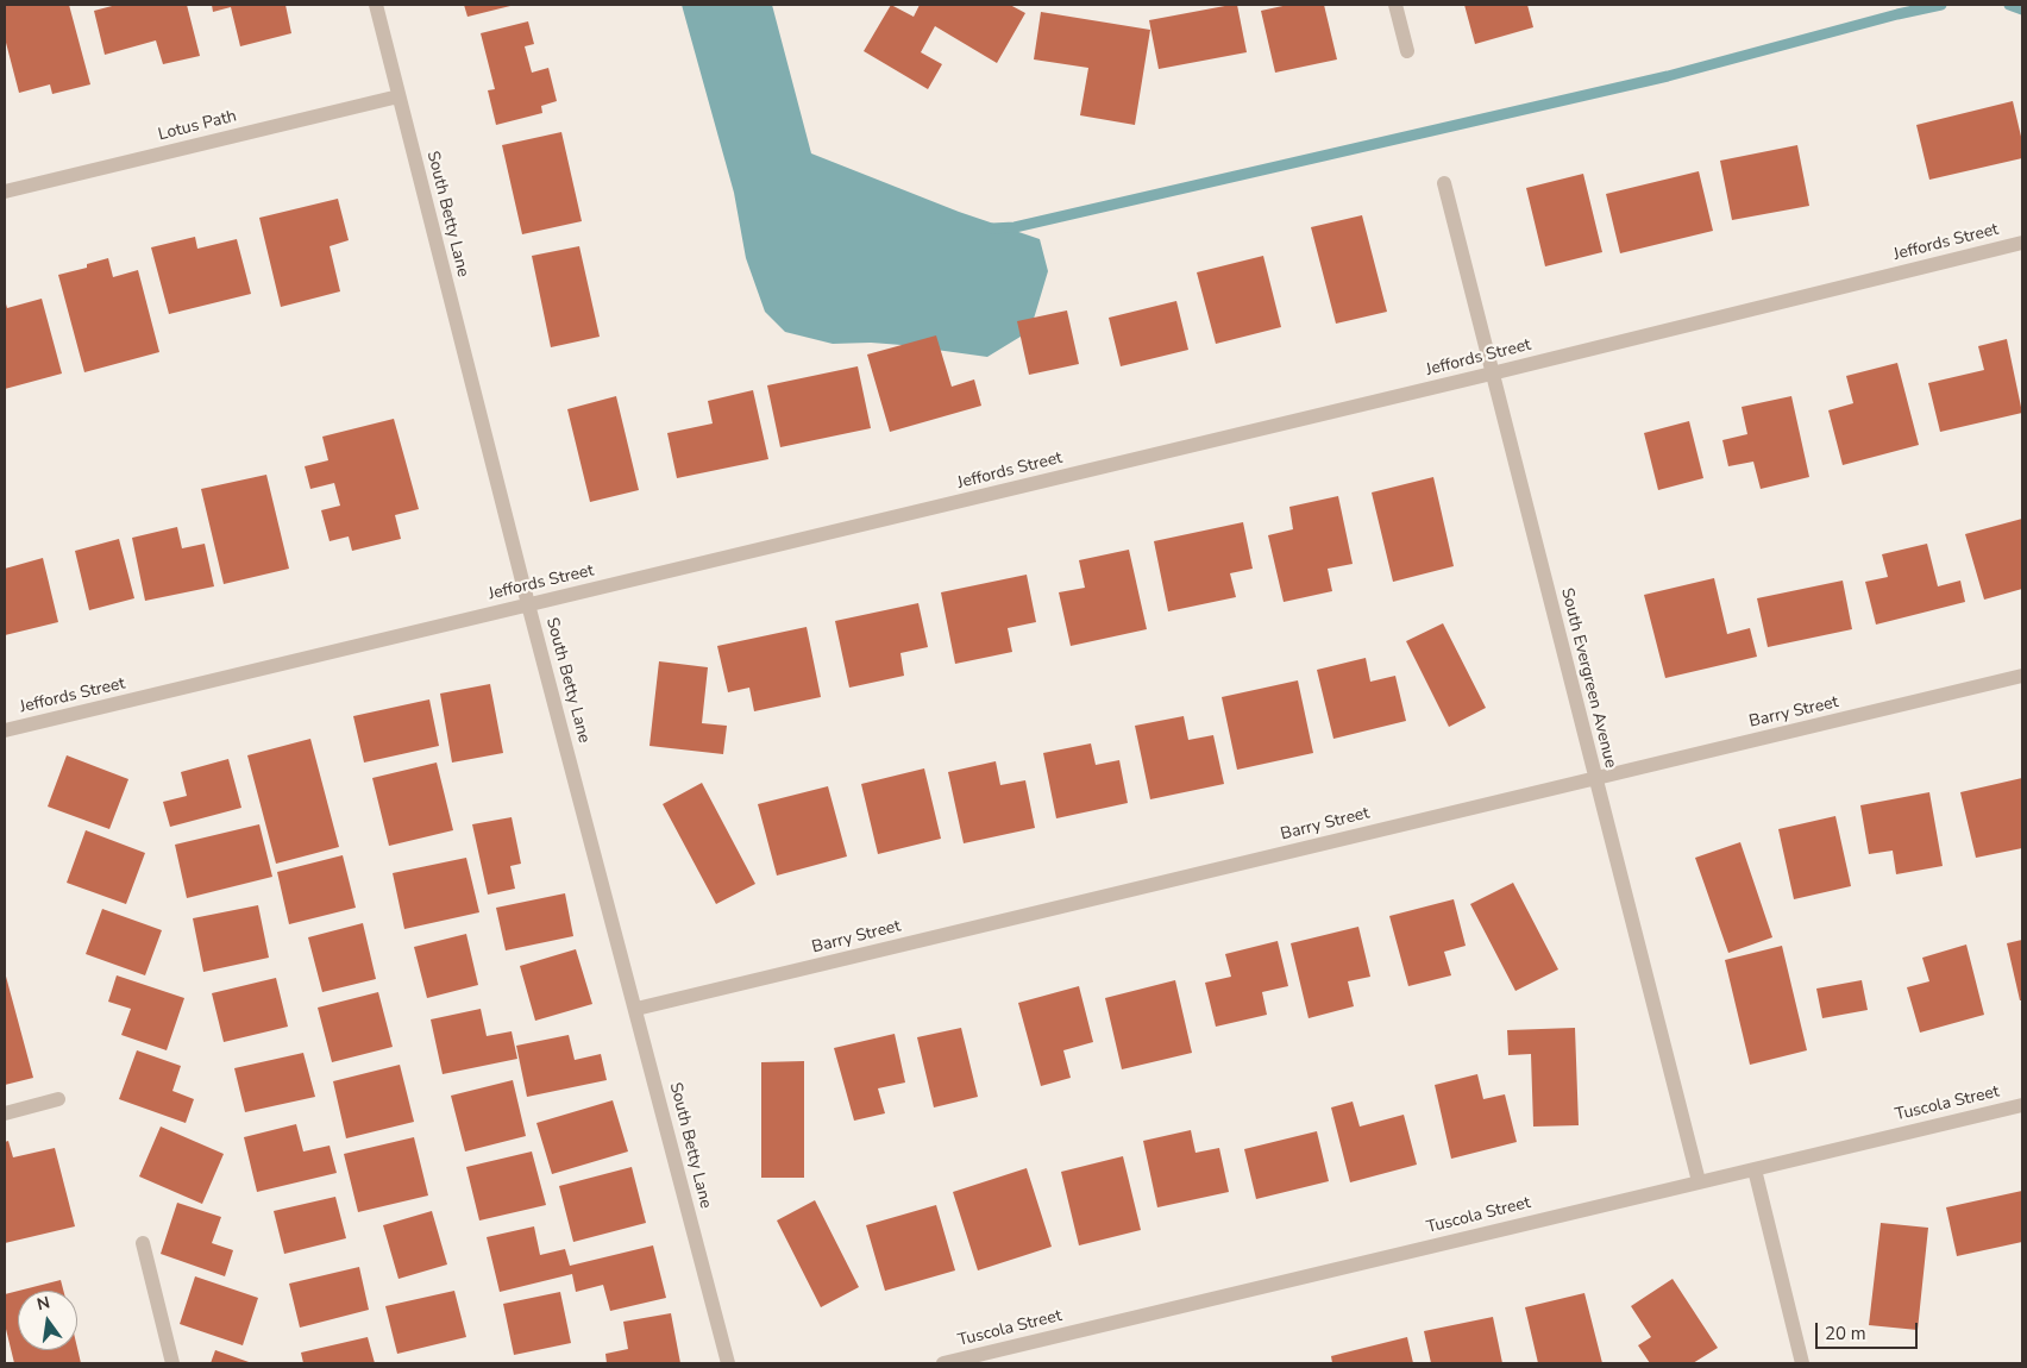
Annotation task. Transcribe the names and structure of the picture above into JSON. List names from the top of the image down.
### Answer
{
  "streets": {
    "street": [
      "Lotus Path",
      "South Betty Lane",
      "Jeffords Street",
      "South Evergreen Avenue",
      "Barry Street",
      "Tuscola Street"
    ]
  },
  "crossings": [
    ["Lotus Path", "South Betty Lane"],
    ["South Betty Lane", "Jeffords Street"],
    ["South Betty Lane", "Barry Street"],
    ["Jeffords Street", "South Evergreen Avenue"],
    ["South Evergreen Avenue", "Barry Street"],
    ["South Evergreen Avenue", "Tuscola Street"]
  ],
  "scale_bar": "20 m",
  "north": "top"
}
